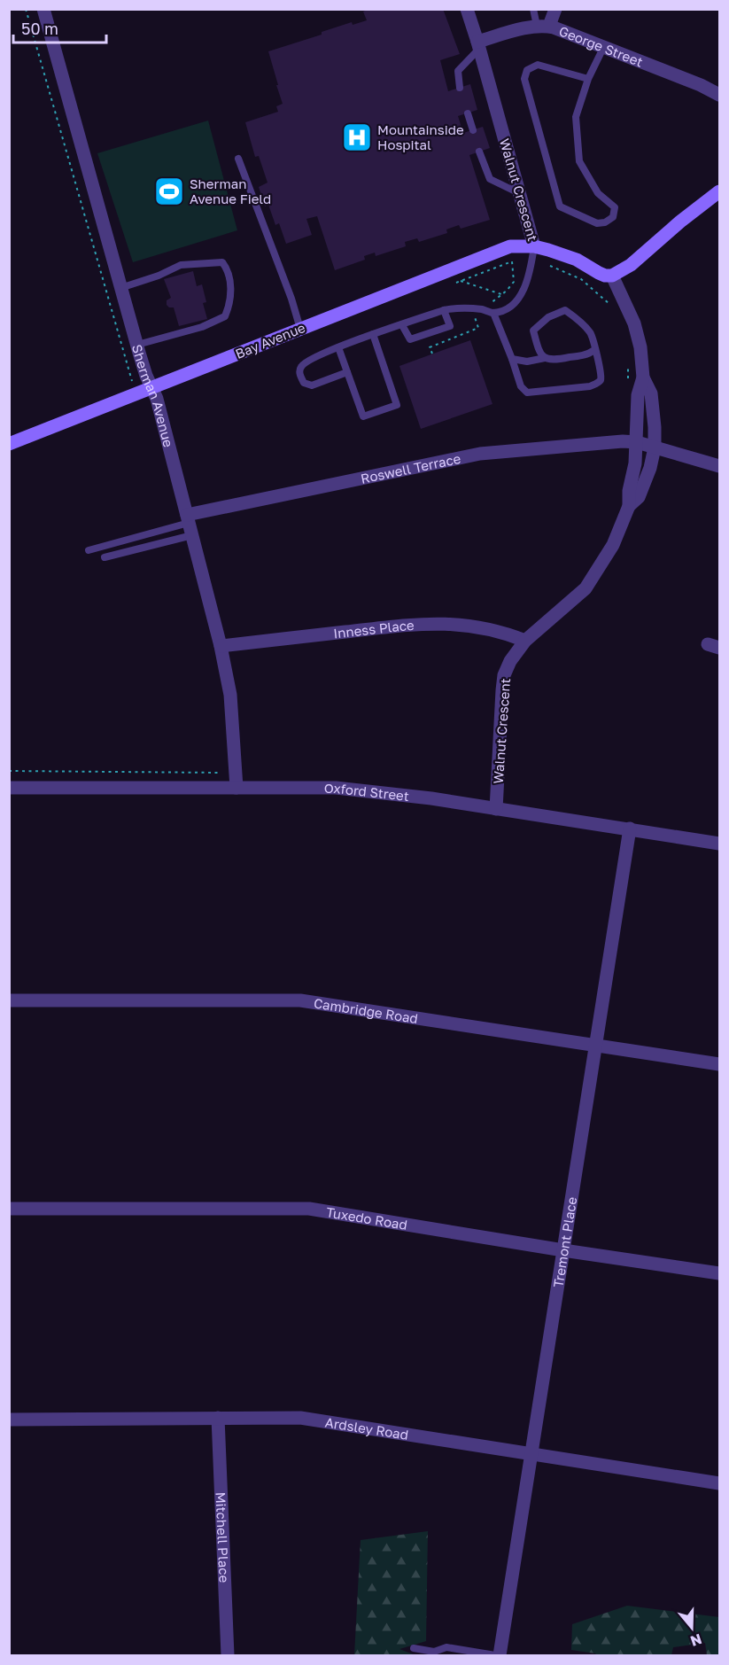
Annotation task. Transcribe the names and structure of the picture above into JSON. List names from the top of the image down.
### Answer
{
  "streets": {
    "street": [
      "George Street",
      "Walnut Crescent",
      "Bay Avenue",
      "Sherman Avenue",
      "Roswell Terrace",
      "Inness Place",
      "Oxford Street",
      "Cambridge Road",
      "Tuxedo Road",
      "Tremont Place",
      "Ardsley Road",
      "Mitchell Place"
    ]
  },
  "crossings": [
    ["Walnut Crescent", "Bay Avenue"],
    ["Walnut Crescent", "Roswell Terrace"],
    ["Walnut Crescent", "Inness Place"],
    ["Walnut Crescent", "Oxford Street"],
    ["Bay Avenue", "Sherman Avenue"],
    ["Sherman Avenue", "Roswell Terrace"],
    ["Sherman Avenue", "Inness Place"],
    ["Sherman Avenue", "Oxford Street"],
    ["Oxford Street", "Tremont Place"],
    ["Cambridge Road", "Tremont Place"],
    ["Tuxedo Road", "Tremont Place"],
    ["Tremont Place", "Ardsley Road"],
    ["Ardsley Road", "Mitchell Place"]
  ],
  "places": {
    "hospital": ["Mountainside Hospital"],
    "sports": ["Sherman Avenue Field"]
  },
  "scale_bar": "50 m",
  "north": "bottom"
}
